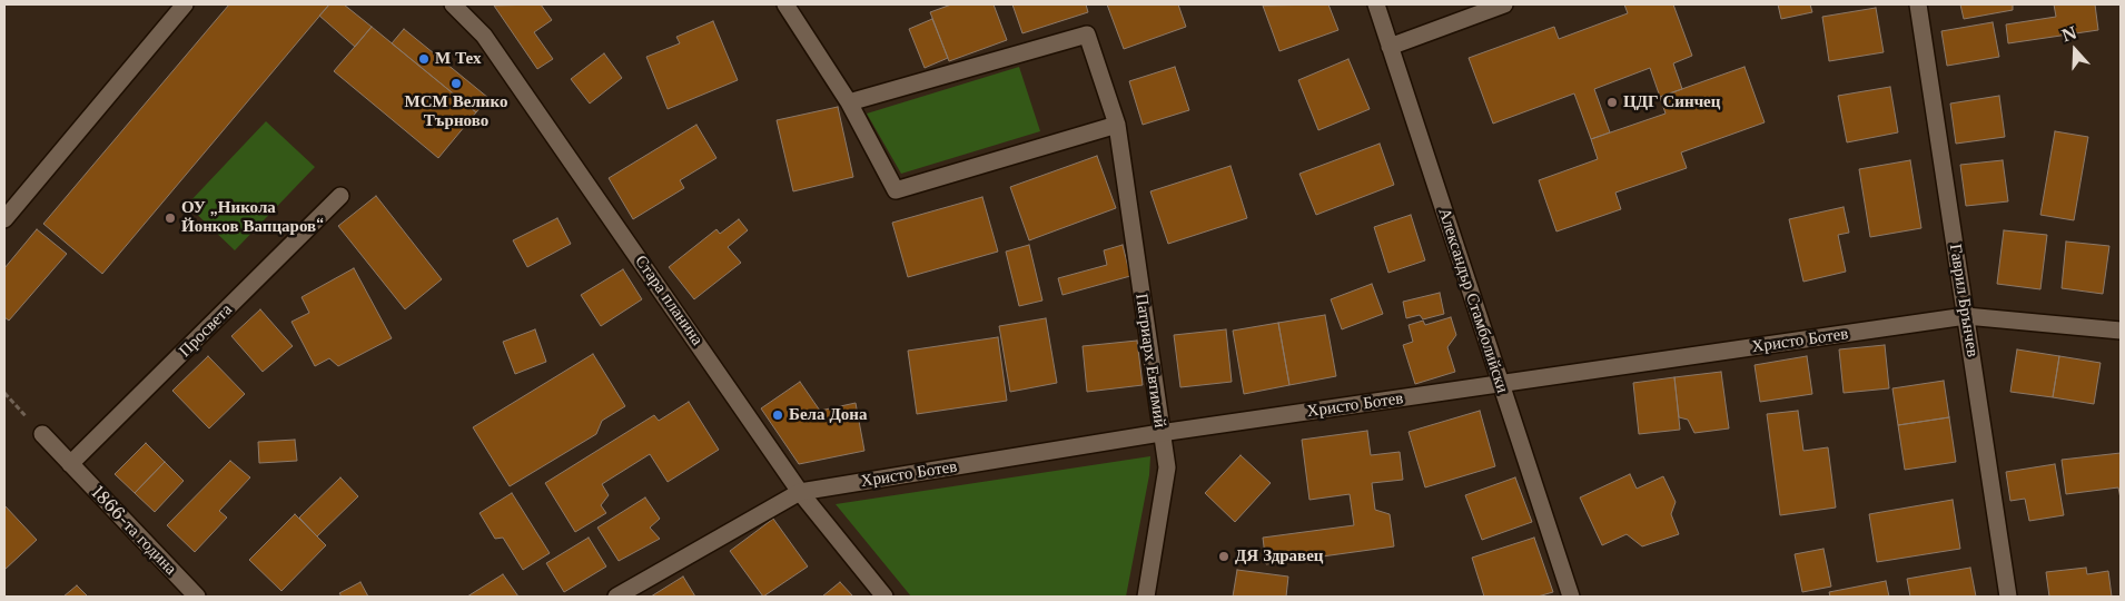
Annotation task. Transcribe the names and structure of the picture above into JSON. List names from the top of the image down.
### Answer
{
  "streets": {
    "street": [
      "Стара планина",
      "Александър Стамболийски",
      "Гаврил Брънчев",
      "Просвета",
      "Христо Ботев",
      "Патриарх Евтимий",
      "1866-та година"
    ]
  },
  "crossings": [
    ["Стара планина", "Христо Ботев"],
    ["Александър Стамболийски", "Христо Ботев"],
    ["Гаврил Брънчев", "Христо Ботев"],
    ["Просвета", "1866-та година"],
    ["Христо Ботев", "Патриарх Евтимий"]
  ],
  "places": [
    "М Тех",
    "МСМ Велико Търново",
    "ЦДГ Синчец",
    "ОУ „Никола Йонков Вапцаров“",
    "Бела Дона",
    "ДЯ Здравец"
  ],
  "north": "top"
}
